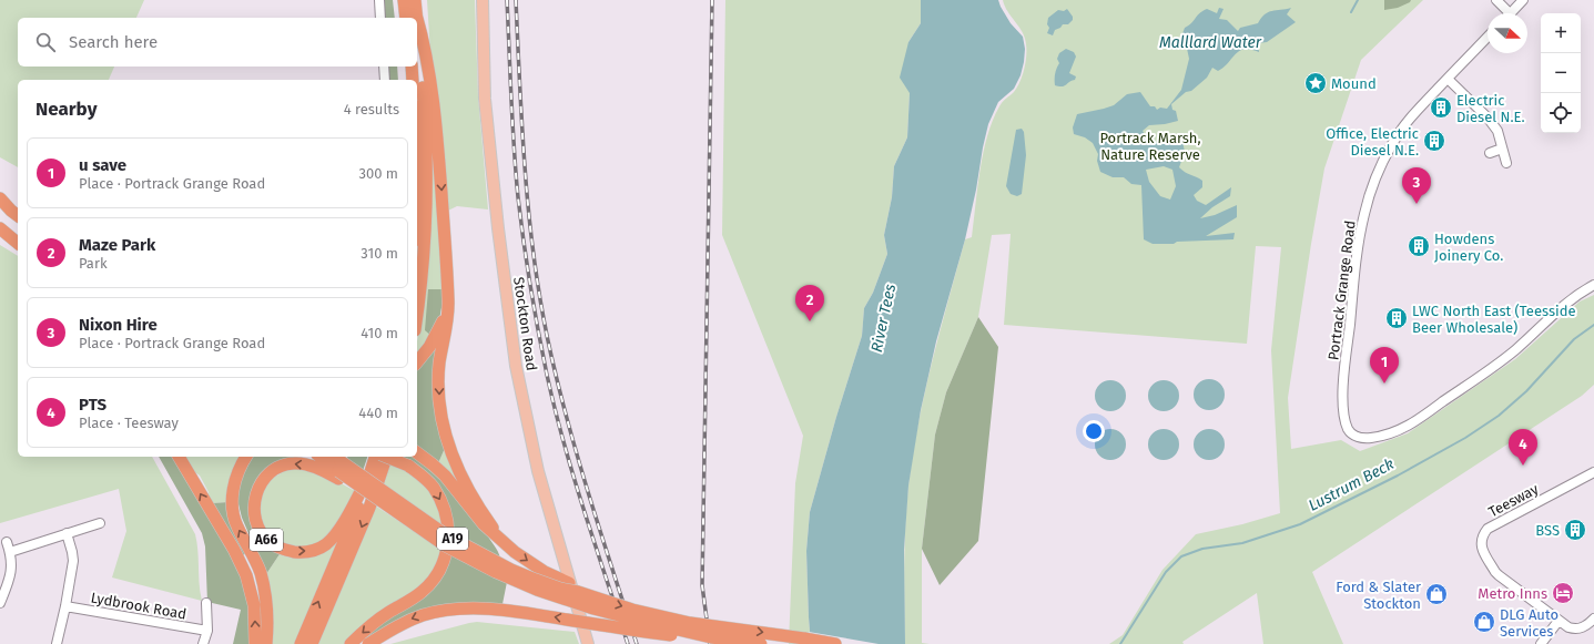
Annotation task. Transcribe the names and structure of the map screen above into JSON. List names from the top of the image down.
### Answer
{
  "streets": {
    "highway": ["A19", "A66"],
    "main road": ["Stockton Road"],
    "street": ["Portrack Grange Road", "Teesway", "Lydbrook Road"]
  },
  "crossings": [
    ["A19", "A66"]
  ],
  "water": ["Malllard Water", "River Tees", "Lustrum Beck"],
  "parks": ["Portrack Marsh, Nature Reserve"],
  "places": {
    "place": ["Mound"],
    "building": [
      "Electric Diesel N.E.",
      "Office, Electric Diesel N.E.",
      "Howdens Joinery Co.",
      "LWC North East (Teesside Beer Wholesale)",
      "BSS"
    ],
    "hotel": ["Metro Inns"],
    "shop": ["Ford & Slater Stockton", "DLG Auto Services"]
  },
  "north": "right",
  "page": {
    "map_buttons": ["+", "−"],
    "search": "Search here",
    "heading": ["Nearby", "4 results"],
    "list": [
      {
        "mark": "1",
        "name": "u save",
        "note": "Place · Portrack Grange Road",
        "value": "300 m"
      },
      {
        "mark": "2",
        "name": "Maze Park",
        "note": "Park",
        "value": "310 m"
      },
      {
        "mark": "3",
        "name": "Nixon Hire",
        "note": "Place · Portrack Grange Road",
        "value": "410 m"
      },
      {
        "mark": "4",
        "name": "PTS",
        "note": "Place · Teesway",
        "value": "440 m"
      }
    ],
    "pins": [
      "3",
      "2",
      "1",
      "4"
    ]
  }
}
